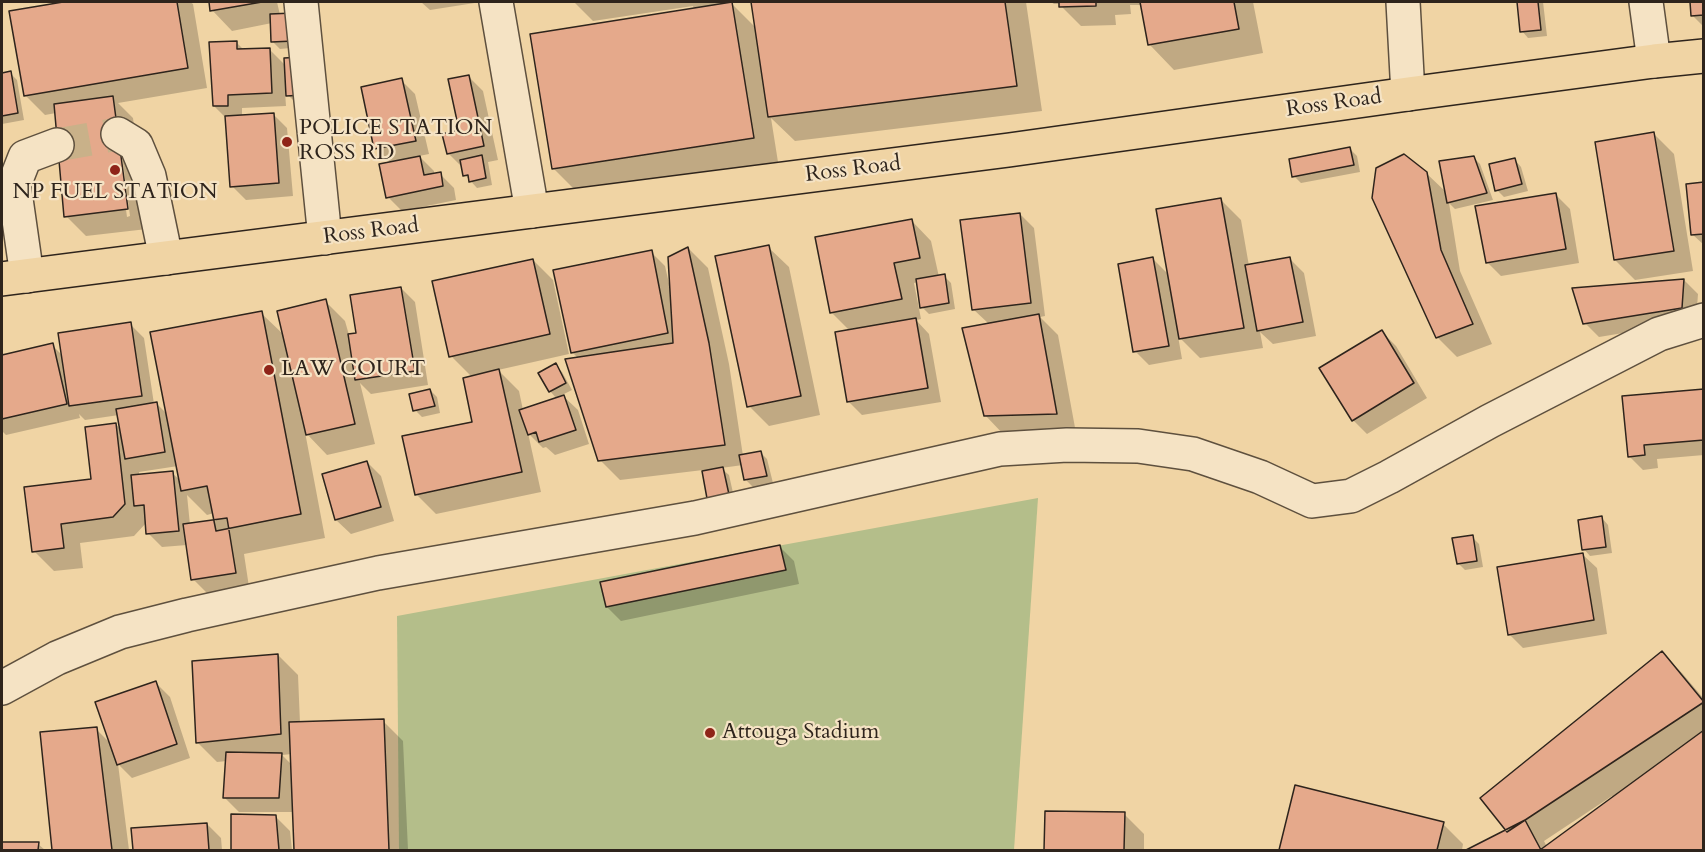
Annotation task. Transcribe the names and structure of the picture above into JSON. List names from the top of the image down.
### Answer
{
  "streets": {
    "main road": ["Ross Road"]
  },
  "places": [
    "POLICE STATION ROSS RD",
    "NP FUEL STATION",
    "LAW COURT",
    "Attouga Stadium"
  ]
}
